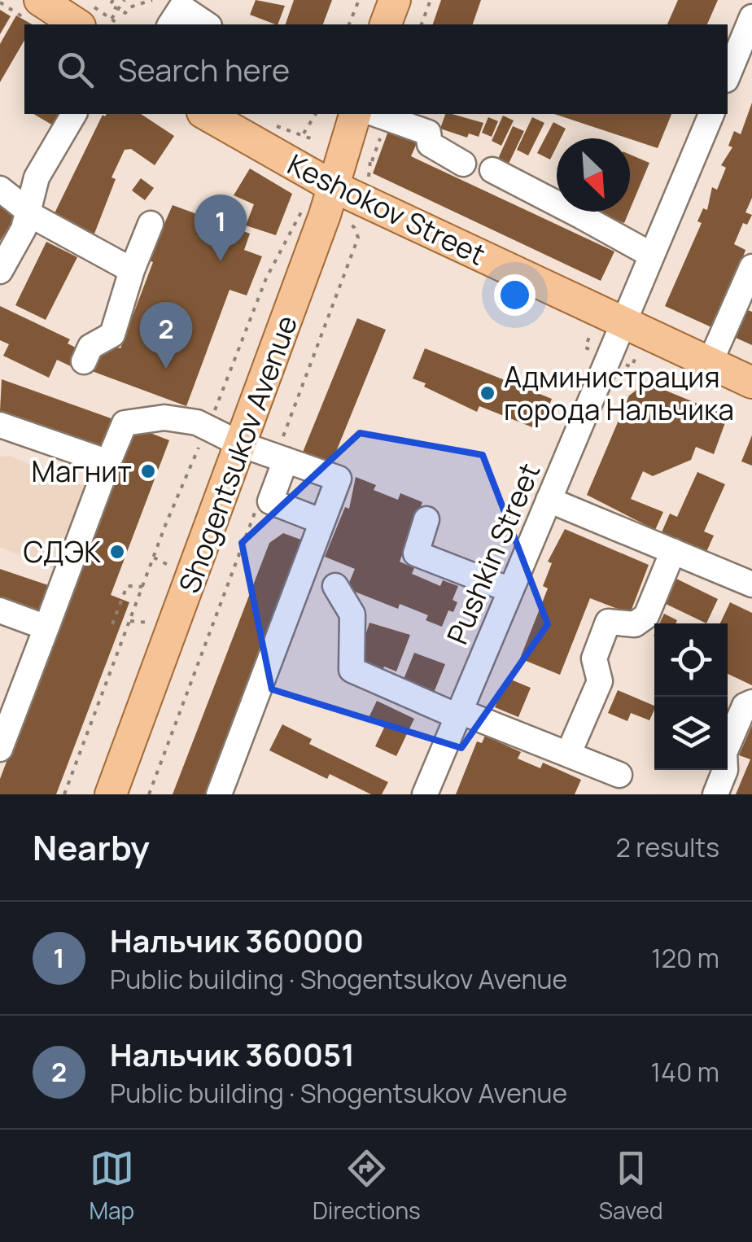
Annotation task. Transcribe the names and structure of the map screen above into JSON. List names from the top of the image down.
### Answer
{
  "streets": {
    "main road": ["Keshokov Street", "Shogentsukov Avenue"],
    "street": ["Pushkin Street"]
  },
  "crossings": [
    ["Keshokov Street", "Shogentsukov Avenue"],
    ["Keshokov Street", "Pushkin Street"]
  ],
  "places": ["Администрация города Нальчика", "Магнит", "СДЭК"],
  "north": "bottom right",
  "page": {
    "search": "Search here",
    "pins": ["1", "2"],
    "heading": ["Nearby", "2 results"],
    "list": [
      {
        "mark": "1",
        "name": "Нальчик 360000",
        "note": "Public building · Shogentsukov Avenue",
        "value": "120 m"
      },
      {
        "mark": "2",
        "name": "Нальчик 360051",
        "note": "Public building · Shogentsukov Avenue",
        "value": "140 m"
      }
    ],
    "nav": ["Map", "Directions", "Saved"]
  }
}
